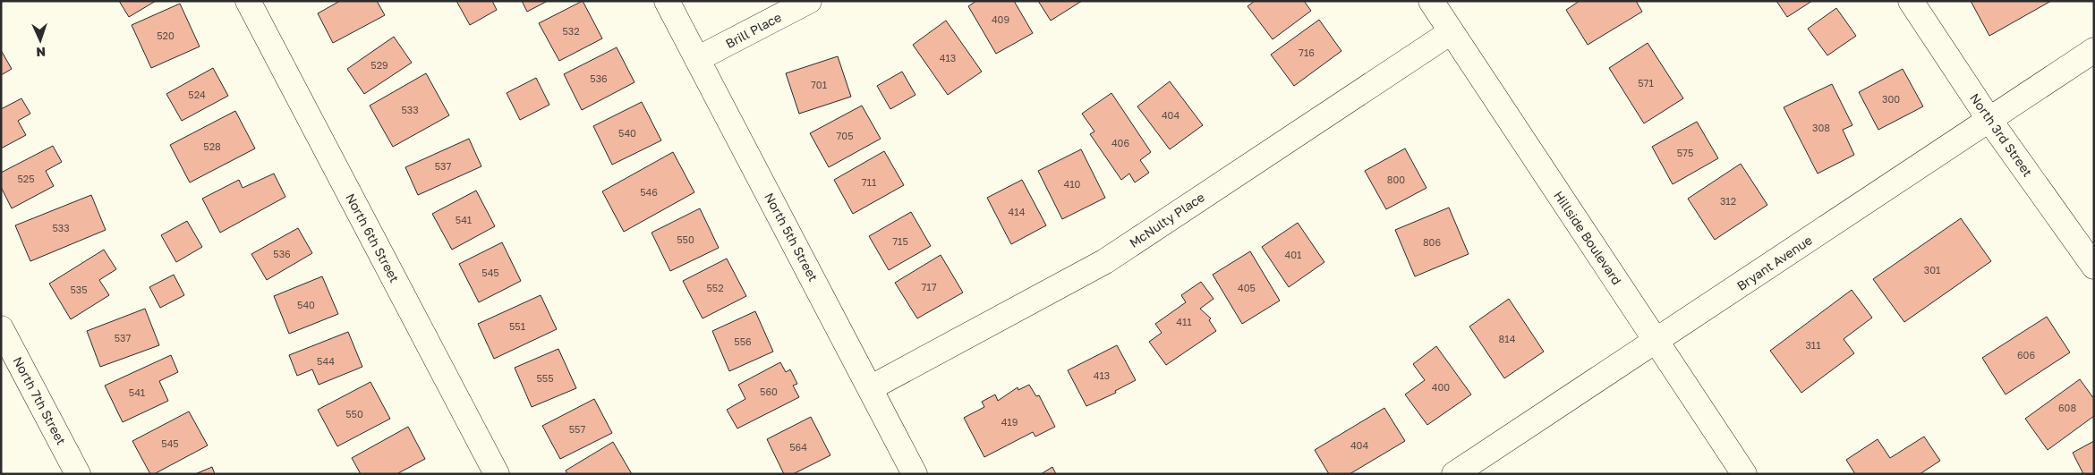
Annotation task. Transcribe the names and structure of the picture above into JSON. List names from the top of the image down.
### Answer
{
  "streets": {
    "street": [
      "Brill Place",
      "North 3rd Street",
      "McNulty Place",
      "North 5th Street",
      "North 6th Street",
      "Hillside Boulevard",
      "Bryant Avenue",
      "North 7th Street"
    ]
  },
  "crossings": [
    ["Brill Place", "North 5th Street"],
    ["North 3rd Street", "Bryant Avenue"],
    ["McNulty Place", "North 5th Street"],
    ["McNulty Place", "Hillside Boulevard"],
    ["Hillside Boulevard", "Bryant Avenue"]
  ],
  "house_numbers": [
    "409",
    "532",
    "520",
    "716",
    "413",
    "529",
    "536",
    "571",
    "701",
    "524",
    "300",
    "533",
    "404",
    "308",
    "540",
    "705",
    "406",
    "528",
    "575",
    "537",
    "525",
    "800",
    "711",
    "410",
    "546",
    "312",
    "414",
    "541",
    "533",
    "550",
    "715",
    "806",
    "536",
    "401",
    "301",
    "545",
    "717",
    "552",
    "405",
    "535",
    "540",
    "411",
    "551",
    "537",
    "814",
    "556",
    "311",
    "606",
    "544",
    "413",
    "555",
    "400",
    "560",
    "541",
    "608",
    "550",
    "419",
    "557",
    "545",
    "404",
    "564"
  ],
  "north": "bottom"
}
